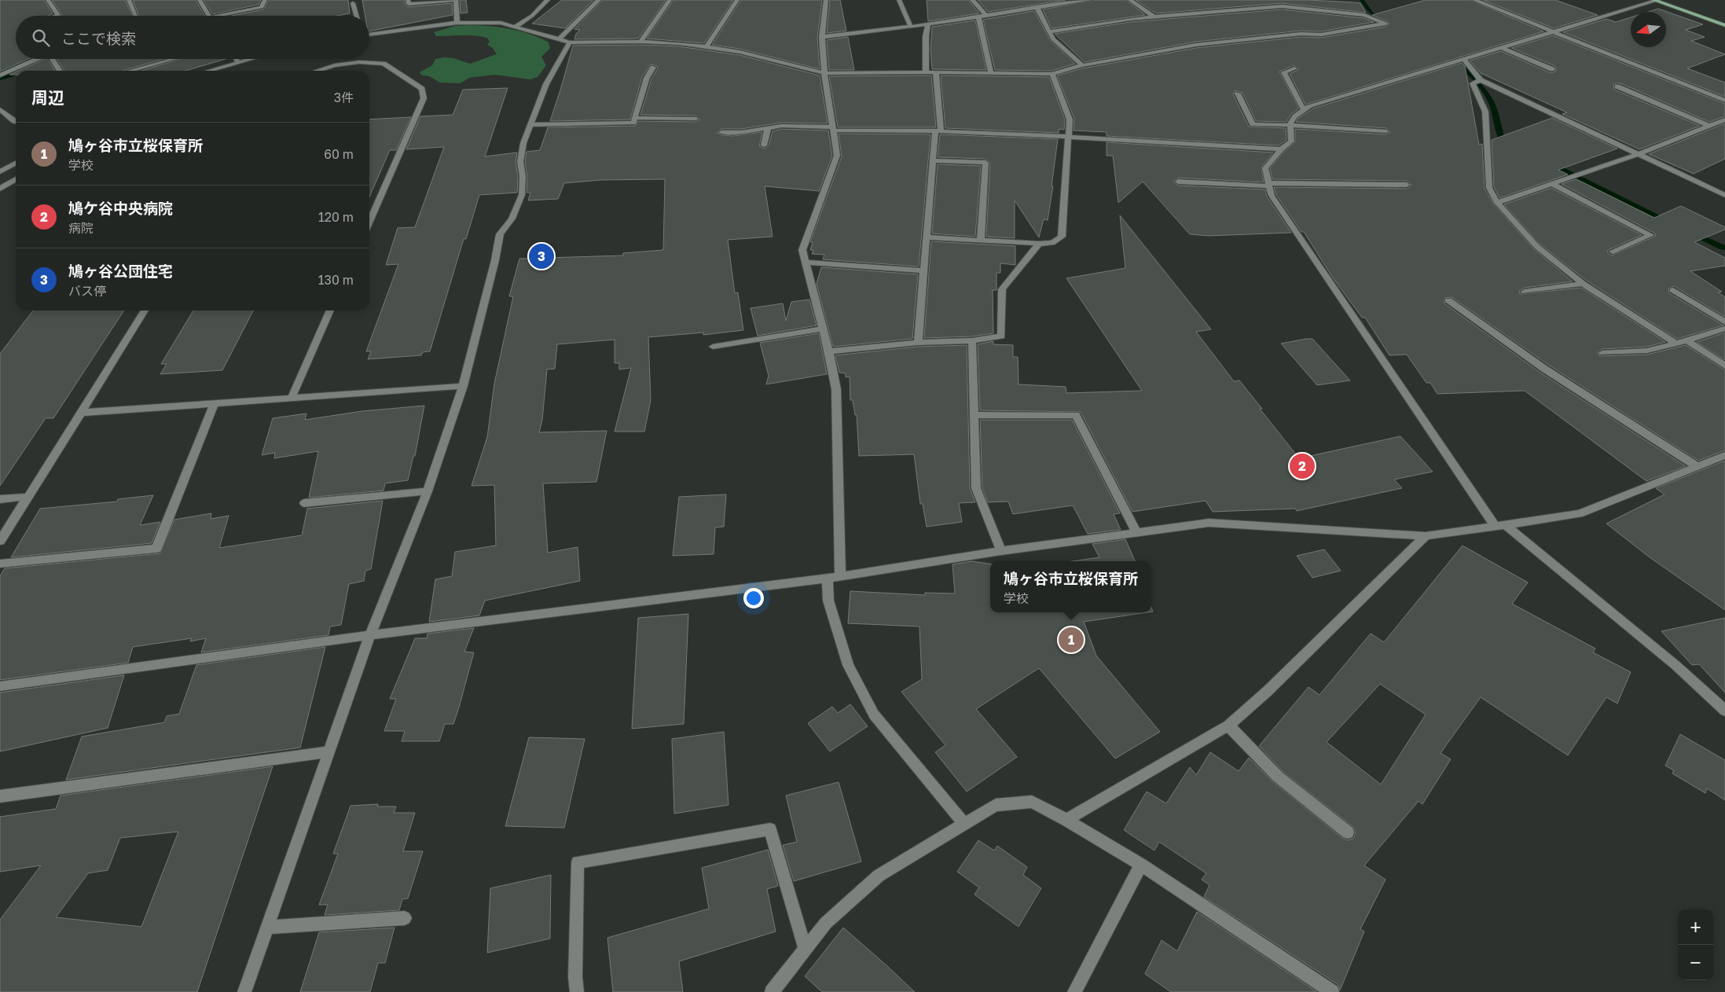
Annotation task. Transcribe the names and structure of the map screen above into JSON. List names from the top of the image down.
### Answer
{
  "north": "left",
  "page": {
    "search": "ここで検索",
    "heading": ["周辺", "3件"],
    "list": [
      {
        "mark": "1",
        "name": "鳩ヶ谷市立桜保育所",
        "note": "学校",
        "value": "60 m"
      },
      {
        "mark": "2",
        "name": "鳩ケ谷中央病院",
        "note": "病院",
        "value": "120 m"
      },
      {
        "mark": "3",
        "name": "鳩ヶ谷公団住宅",
        "note": "バス停",
        "value": "130 m"
      }
    ],
    "pins": ["3", "2", "1"],
    "popup": ["鳩ヶ谷市立桜保育所", "学校"],
    "map_buttons": ["+", "−"]
  }
}
